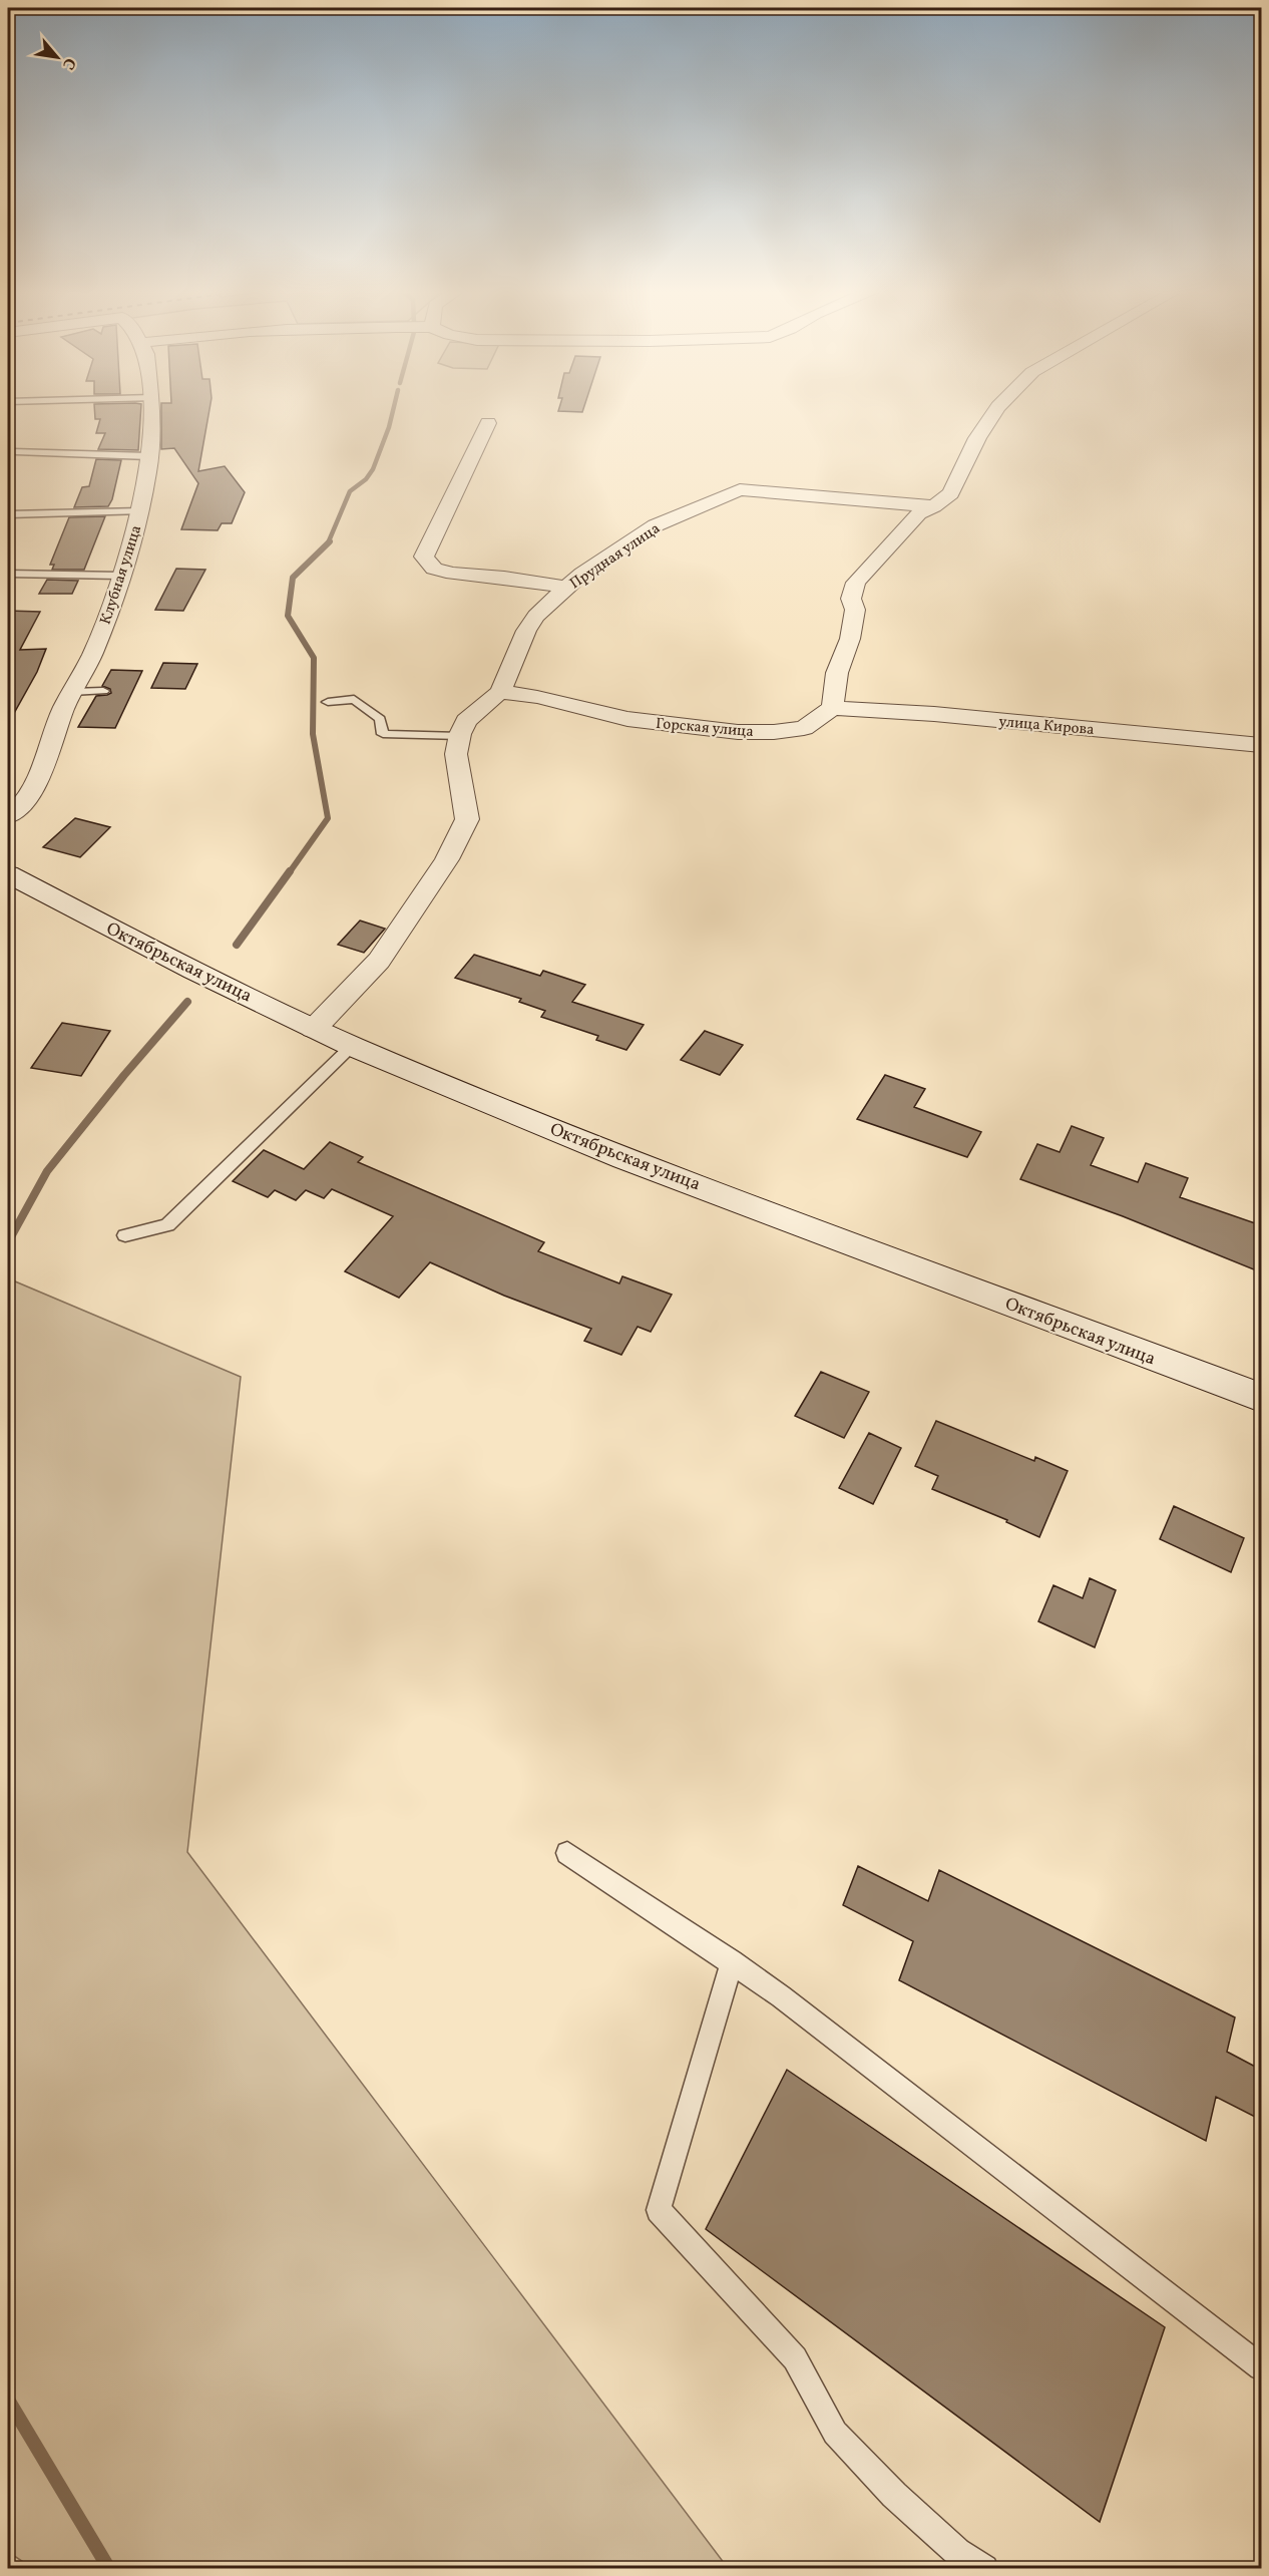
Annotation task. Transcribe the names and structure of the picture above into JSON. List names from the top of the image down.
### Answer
{
  "streets": {
    "main road": ["Октябрьская улица"],
    "street": [
      "Прудная улица",
      "Клубная улица",
      "улица Кирова",
      "Горская улица"
    ]
  },
  "crossings": [
    ["Прудная улица", "Горская улица"],
    ["улица Кирова", "Горская улица"]
  ],
  "north": "bottom right"
}
